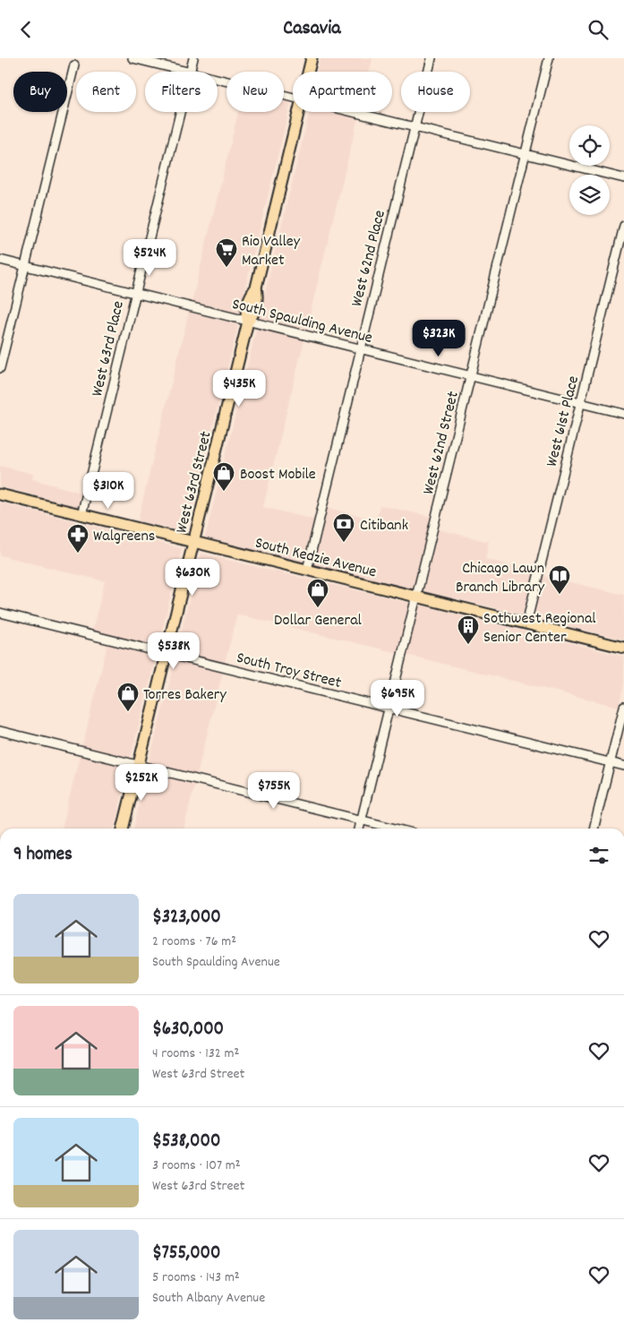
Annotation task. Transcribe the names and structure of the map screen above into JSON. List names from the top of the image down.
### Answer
{
  "streets": {
    "main road": ["West 63rd Street", "South Kedzie Avenue"],
    "street": [
      "West 62nd Place",
      "South Spaulding Avenue",
      "West 63rd Place",
      "West 61st Place",
      "West 62nd Street",
      "South Troy Street"
    ]
  },
  "crossings": [
    ["West 62nd Place", "South Spaulding Avenue"],
    ["West 62nd Place", "South Kedzie Avenue"],
    ["South Spaulding Avenue", "West 63rd Place"],
    ["South Spaulding Avenue", "West 61st Place"],
    ["South Spaulding Avenue", "West 62nd Street"],
    ["South Spaulding Avenue", "West 63rd Street"],
    ["West 63rd Place", "South Kedzie Avenue"],
    ["West 61st Place", "South Kedzie Avenue"],
    ["West 62nd Street", "South Kedzie Avenue"],
    ["West 62nd Street", "South Troy Street"],
    ["West 63rd Street", "South Kedzie Avenue"],
    ["West 63rd Street", "South Troy Street"]
  ],
  "places": {
    "supermarket": ["Rio Valley Market"],
    "shop": ["Boost Mobile", "Dollar General", "Torres Bakery"],
    "bank": ["Citibank"],
    "pharmacy": ["Walgreens"],
    "library": ["Chicago Lawn Branch Library"],
    "building": ["Sothwest Regional Senior Center"]
  },
  "page": {
    "header": "Casavia",
    "chip": [
      "Buy",
      "Rent",
      "Filters",
      "New",
      "Apartment",
      "House"
    ],
    "price": [
      "$524K",
      "$323K",
      "$435K",
      "$310K",
      "$630K",
      "$538K",
      "$695K",
      "$252K",
      "$755K"
    ],
    "heading": "9 homes",
    "list": [
      {
        "name": "$323,000",
        "note": "2 rooms · 76 m² · South Spaulding Avenue"
      },
      {
        "name": "$630,000",
        "note": "4 rooms · 132 m² · West 63rd Street"
      },
      {
        "name": "$538,000",
        "note": "3 rooms · 107 m² · West 63rd Street"
      },
      {
        "name": "$755,000",
        "note": "5 rooms · 143 m² · South Albany Avenue"
      }
    ]
  }
}
